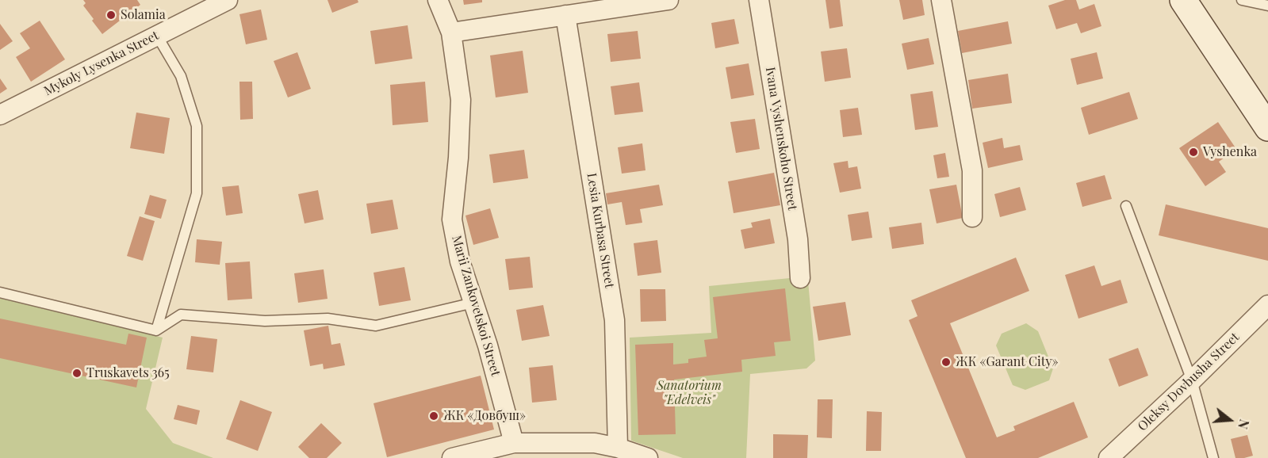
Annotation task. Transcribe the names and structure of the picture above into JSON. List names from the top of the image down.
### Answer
{
  "streets": {
    "street": [
      "Mykoly Lysenka Street",
      "Ivana Vyshenskoho Street",
      "Lesia Kurbasa Street",
      "Marii Zankovetskoi Street",
      "Oleksy Dovbusha Street"
    ]
  },
  "parks": ["Sanatorium \"Edelveis\""],
  "places": [
    "Solamia",
    "Vyshenka",
    "ЖК «Garant City»",
    "Truskavets 365",
    "ЖК «Довбуш»"
  ],
  "north": "right"
}
